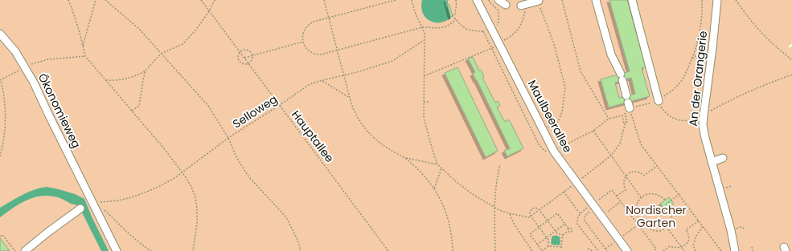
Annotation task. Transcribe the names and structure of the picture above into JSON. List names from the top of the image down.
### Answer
{
  "streets": {
    "street": ["An der Orangerie", "Ökonomieweg", "Maulbeerallee"],
    "path": ["Selloweg", "Hauptallee"]
  },
  "crossings": [
    ["Ökonomieweg", "Selloweg"],
    ["Selloweg", "Hauptallee"]
  ],
  "parks": ["Nordischer Garten"]
}
